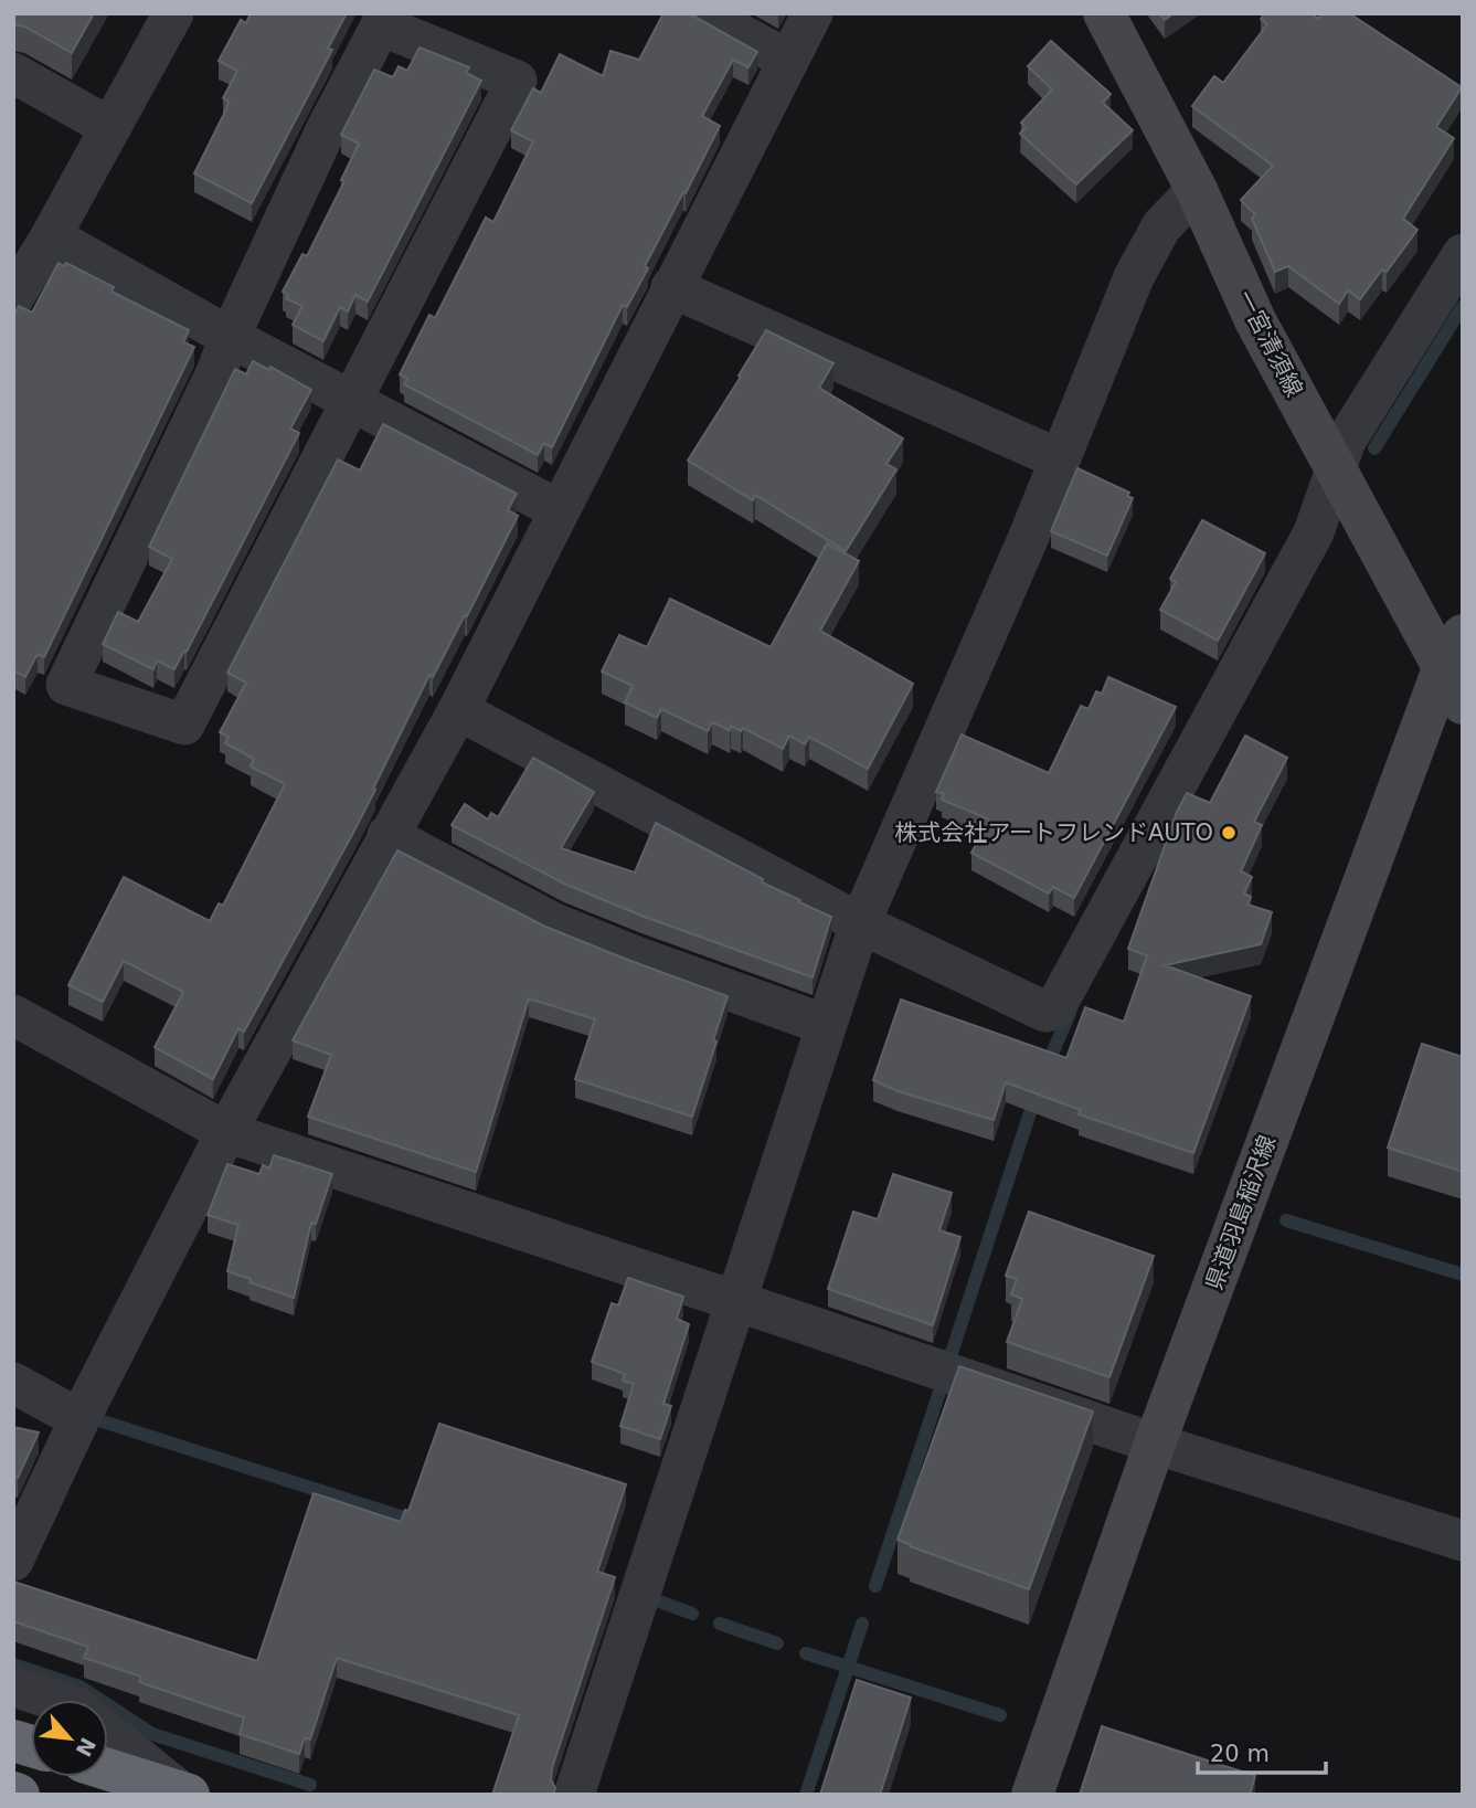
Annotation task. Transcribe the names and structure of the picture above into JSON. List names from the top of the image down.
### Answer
{
  "streets": {
    "main road": ["一宮清須線", "県道羽島稲沢線"]
  },
  "crossings": [
    ["一宮清須線", "県道羽島稲沢線"]
  ],
  "places": ["株式会社アートフレンドAUTO"],
  "scale_bar": "20 m",
  "north": "bottom right"
}
